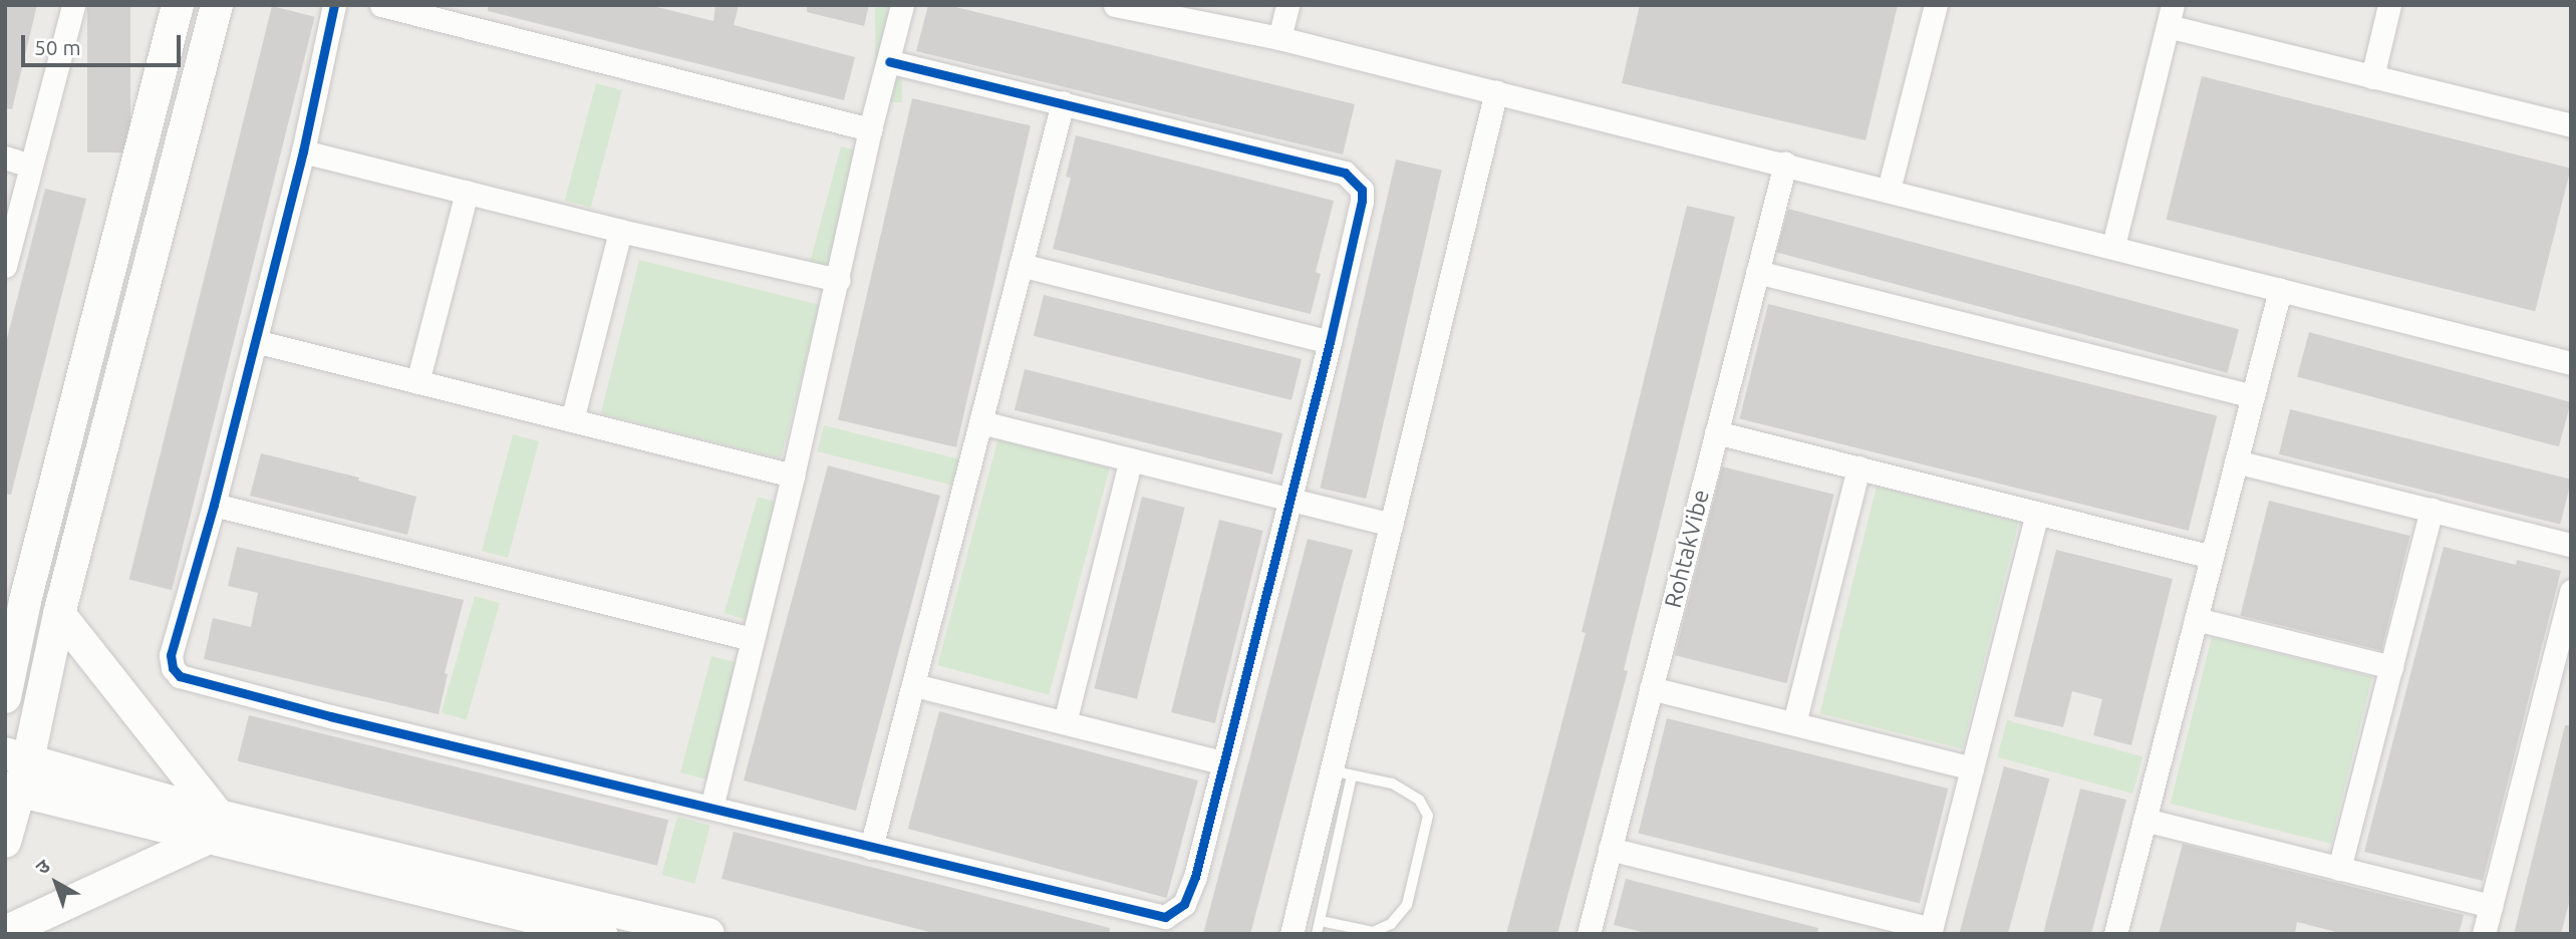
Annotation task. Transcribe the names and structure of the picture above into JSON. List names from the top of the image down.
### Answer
{
  "streets": {
    "street": ["RohtakVibe"]
  },
  "scale_bar": "50 m",
  "north": "top left"
}
